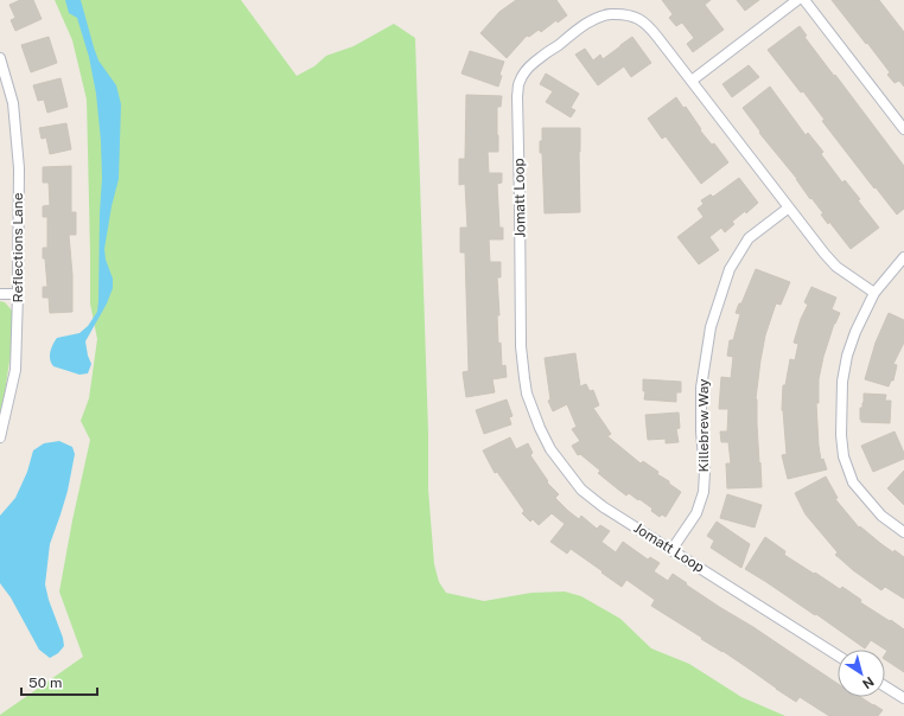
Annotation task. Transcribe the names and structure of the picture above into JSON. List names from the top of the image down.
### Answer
{
  "streets": {
    "street": ["Jomatt Loop", "Reflections Lane", "Killebrew Way"]
  },
  "crossings": [
    ["Jomatt Loop", "Killebrew Way"]
  ],
  "scale_bar": "50 m",
  "north": "bottom right"
}
